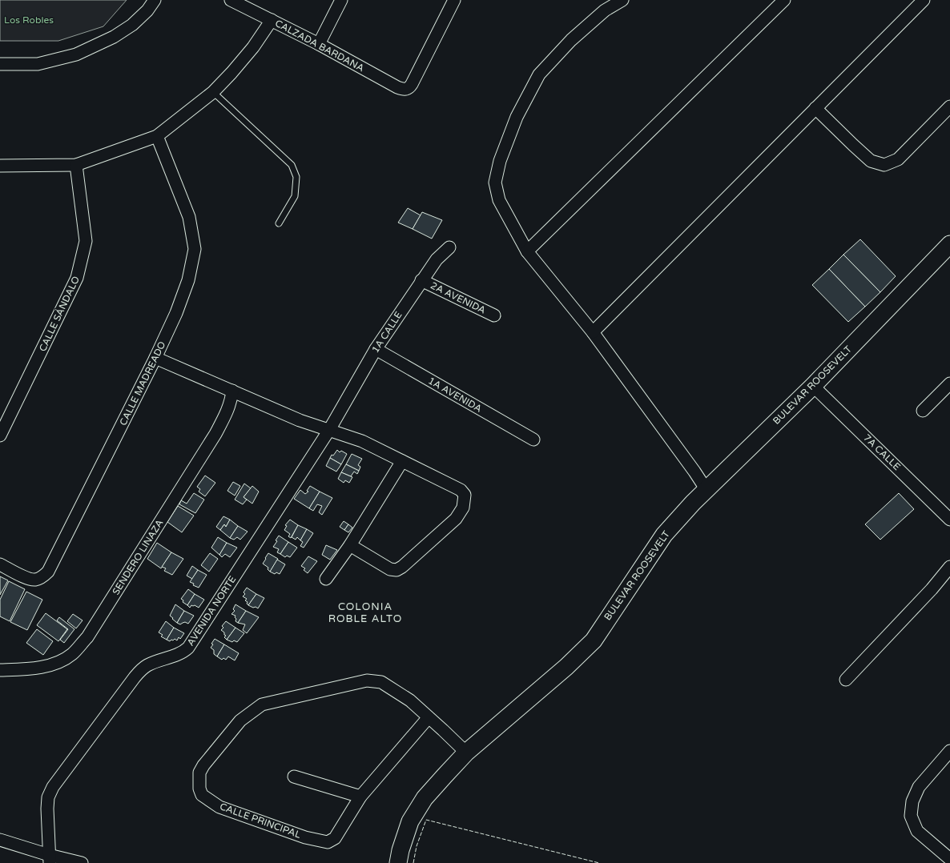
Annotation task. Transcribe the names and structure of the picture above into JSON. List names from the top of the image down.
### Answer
{
  "streets": {
    "main road": ["BULEVAR ROOSEVELT"],
    "street": [
      "CALZADA BARDANA",
      "2A AVENIDA",
      "CALLE SÁNDALO",
      "1A CALLE",
      "CALLE MADREADO",
      "1A AVENIDA",
      "7A CALLE",
      "SENDERO LINAZA",
      "AVENIDA NORTE",
      "CALLE PRINCIPAL"
    ]
  },
  "crossings": [
    ["2A AVENIDA", "1A CALLE"],
    ["1A CALLE", "1A AVENIDA"],
    ["1A CALLE", "AVENIDA NORTE"],
    ["BULEVAR ROOSEVELT", "7A CALLE"]
  ],
  "districts": ["COLONIA ROBLE ALTO"],
  "parks": ["Los Robles"]
}
